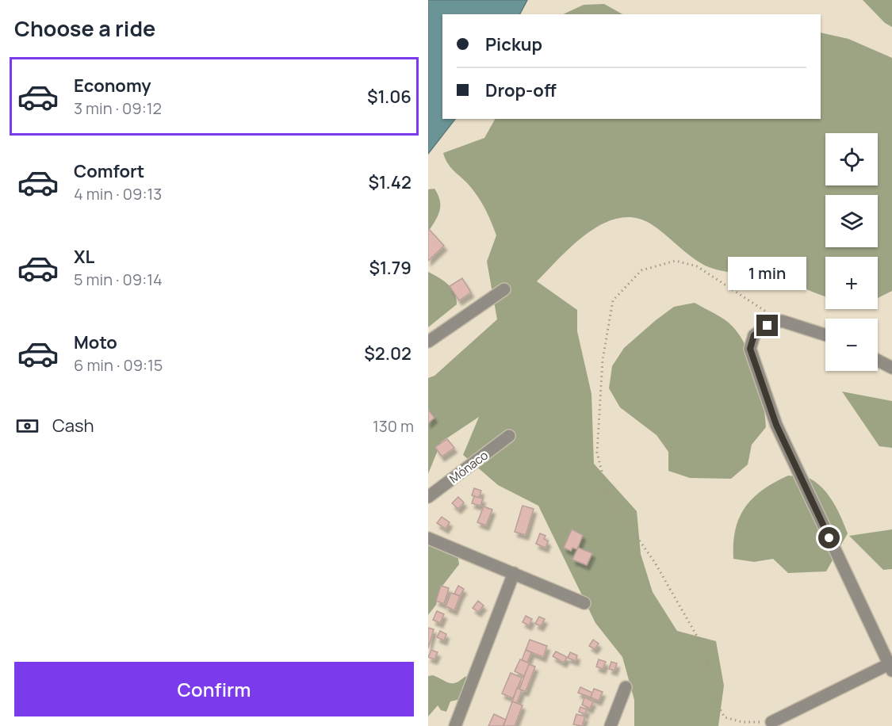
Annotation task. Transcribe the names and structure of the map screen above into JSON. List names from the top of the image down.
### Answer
{
  "streets": {
    "street": ["Mónaco"]
  },
  "page": {
    "heading": "Choose a ride",
    "banner": ["Pickup", "Drop-off"],
    "list": [
      {
        "name": "Economy",
        "note": "3 min · 09:12",
        "value": "$1.06"
      },
      {
        "name": "Comfort",
        "note": "4 min · 09:13",
        "value": "$1.42"
      },
      {
        "name": "XL",
        "note": "5 min · 09:14",
        "value": "$1.79"
      },
      {
        "name": "Moto",
        "note": "6 min · 09:15",
        "value": "$2.02"
      }
    ],
    "map_buttons": ["+", "−"],
    "bubble": "1 min",
    "pay": ["Cash", "130 m"],
    "buttons": "Confirm"
  }
}
